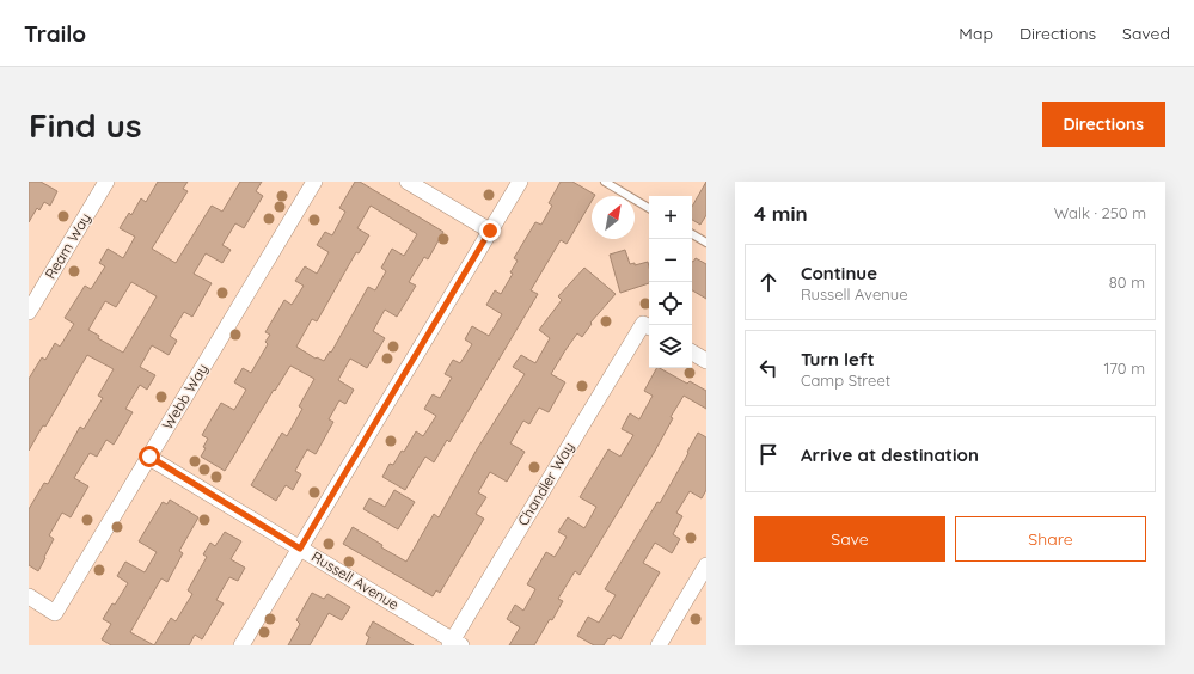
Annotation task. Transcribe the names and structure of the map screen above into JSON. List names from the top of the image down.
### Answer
{
  "streets": {
    "street": [
      "Ream Way",
      "Webb Way",
      "Chandler Way",
      "Russell Avenue"
    ]
  },
  "crossings": [
    ["Webb Way", "Russell Avenue"],
    ["Chandler Way", "Russell Avenue"]
  ],
  "north": "top right",
  "page": {
    "header": "Trailo",
    "nav": ["Map", "Directions", "Saved"],
    "buttons": [
      "Directions",
      ["Save", "Share"]
    ],
    "title": "Find us",
    "heading": ["4 min", "Walk · 250 m"],
    "map_buttons": ["+", "−"],
    "list": [
      ["Continue", "Russell Avenue", "80 m"],
      ["Turn left", "Camp Street", "170 m"],
      "Arrive at destination"
    ]
  }
}
